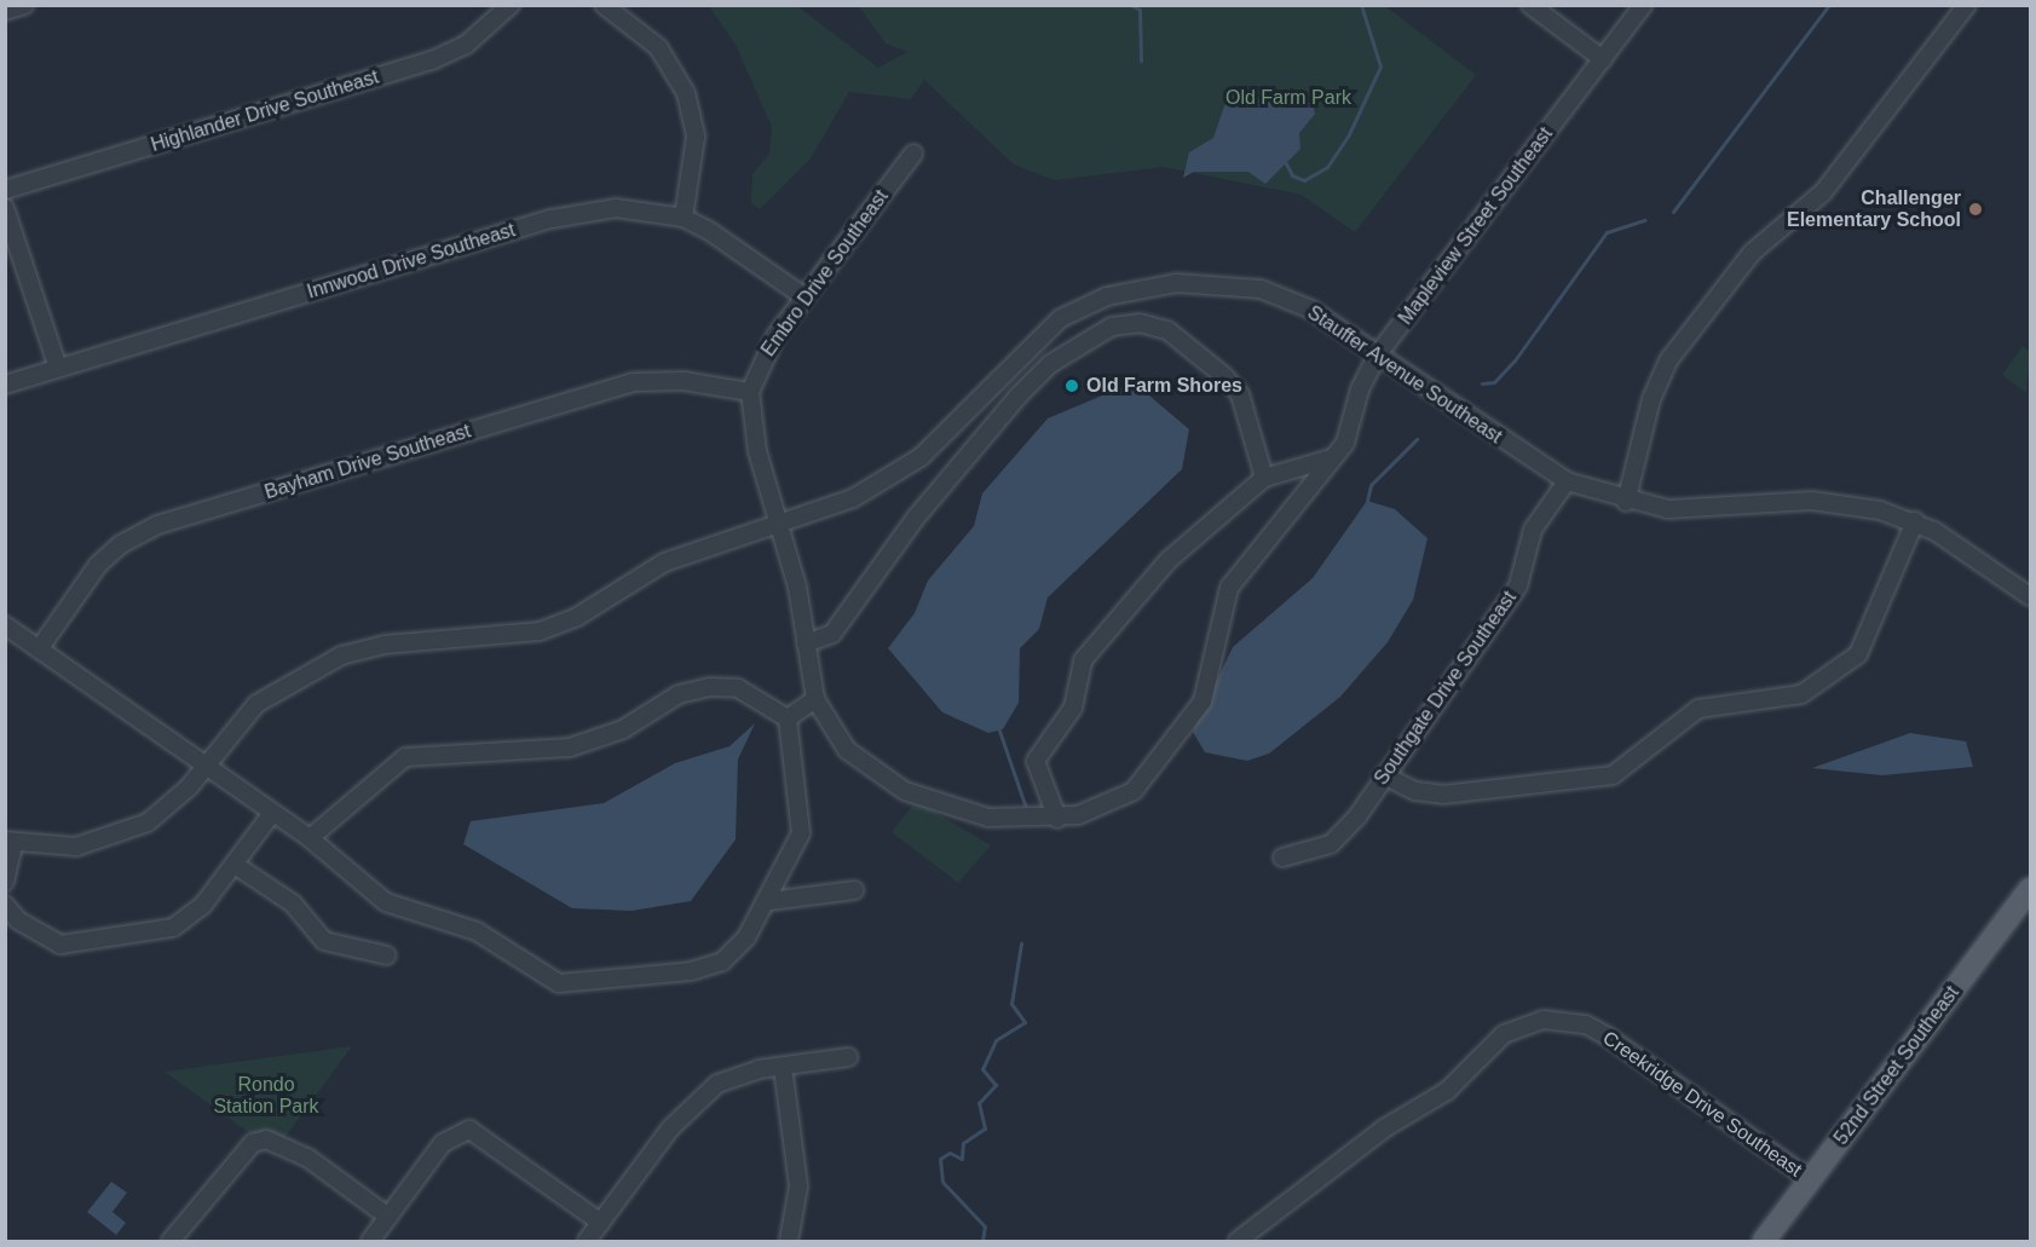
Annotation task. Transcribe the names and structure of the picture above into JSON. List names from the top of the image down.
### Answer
{
  "streets": {
    "main road": ["52nd Street Southeast"],
    "street": [
      "Highlander Drive Southeast",
      "Mapleview Street Southeast",
      "Innwood Drive Southeast",
      "Embro Drive Southeast",
      "Stauffer Avenue Southeast",
      "Bayham Drive Southeast",
      "Southgate Drive Southeast",
      "Creekridge Drive Southeast"
    ]
  },
  "crossings": [
    ["Mapleview Street Southeast", "Embro Drive Southeast"],
    ["Mapleview Street Southeast", "Stauffer Avenue Southeast"],
    ["Innwood Drive Southeast", "Embro Drive Southeast"],
    ["Embro Drive Southeast", "Stauffer Avenue Southeast"],
    ["Embro Drive Southeast", "Bayham Drive Southeast"],
    ["Stauffer Avenue Southeast", "Southgate Drive Southeast"],
    ["52nd Street Southeast", "Creekridge Drive Southeast"]
  ],
  "parks": ["Old Farm Park", "Rondo Station Park"],
  "places": ["Challenger Elementary School", "Old Farm Shores"]
}
